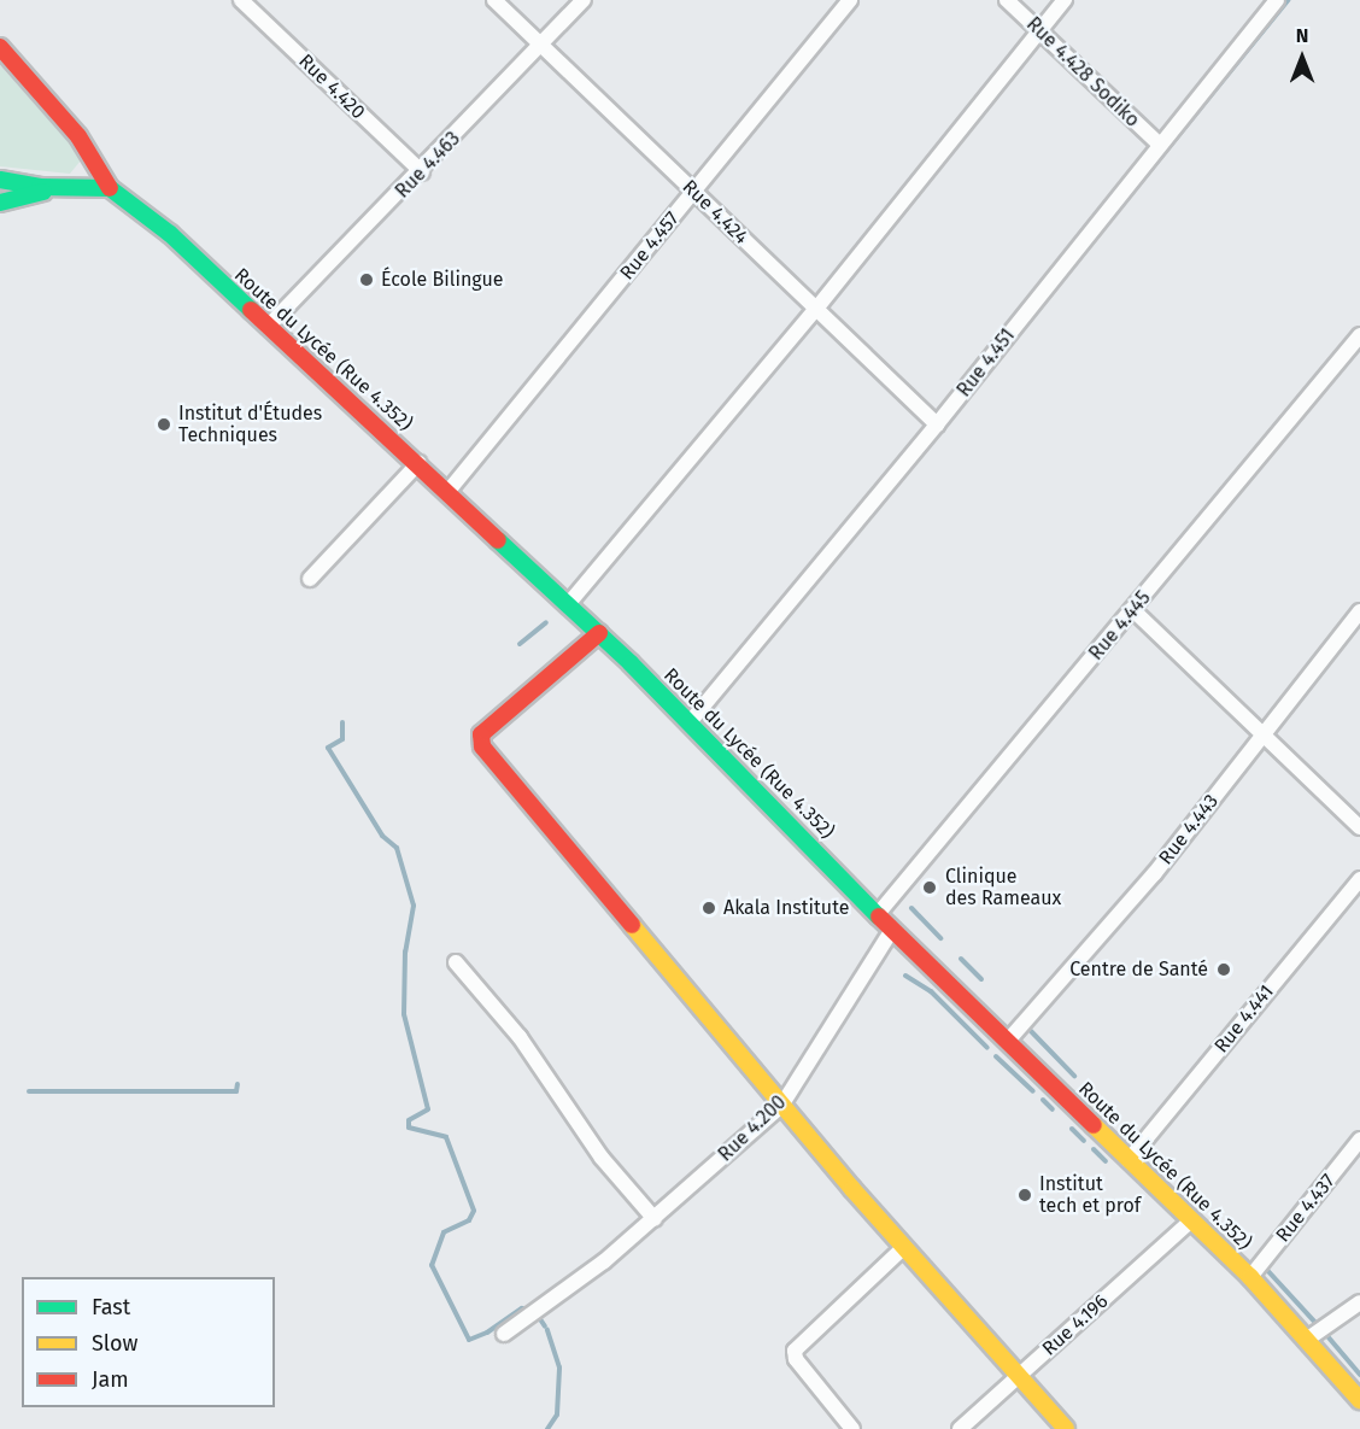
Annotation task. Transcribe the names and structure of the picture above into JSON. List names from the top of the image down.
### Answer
{
  "streets": {
    "main road": ["Route du Lycée (Rue 4.352)"],
    "street": [
      "Rue 4.428 Sodiko",
      "Rue 4.420",
      "Rue 4.463",
      "Rue 4.424",
      "Rue 4.457",
      "Rue 4.451",
      "Rue 4.445",
      "Rue 4.443",
      "Rue 4.441",
      "Rue 4.200",
      "Rue 4.437",
      "Rue 4.196"
    ]
  },
  "crossings": [
    ["Rue 4.428 Sodiko", "Rue 4.451"],
    ["Rue 4.420", "Rue 4.463"],
    ["Rue 4.463", "Rue 4.424"],
    ["Rue 4.463", "Route du Lycée (Rue 4.352)"],
    ["Rue 4.424", "Rue 4.457"],
    ["Rue 4.424", "Rue 4.451"],
    ["Rue 4.457", "Route du Lycée (Rue 4.352)"],
    ["Route du Lycée (Rue 4.352)", "Rue 4.451"],
    ["Route du Lycée (Rue 4.352)", "Rue 4.445"],
    ["Route du Lycée (Rue 4.352)", "Rue 4.443"],
    ["Route du Lycée (Rue 4.352)", "Rue 4.441"],
    ["Route du Lycée (Rue 4.352)", "Rue 4.200"],
    ["Route du Lycée (Rue 4.352)", "Rue 4.437"],
    ["Route du Lycée (Rue 4.352)", "Rue 4.196"]
  ],
  "places": [
    "École Bilingue",
    "Institut d'Études Techniques",
    "Clinique des Rameaux",
    "Akala Institute",
    "Centre de Santé",
    "Institut tech et prof"
  ],
  "legend": ["Fast", "Slow", "Jam"],
  "north": "top"
}
